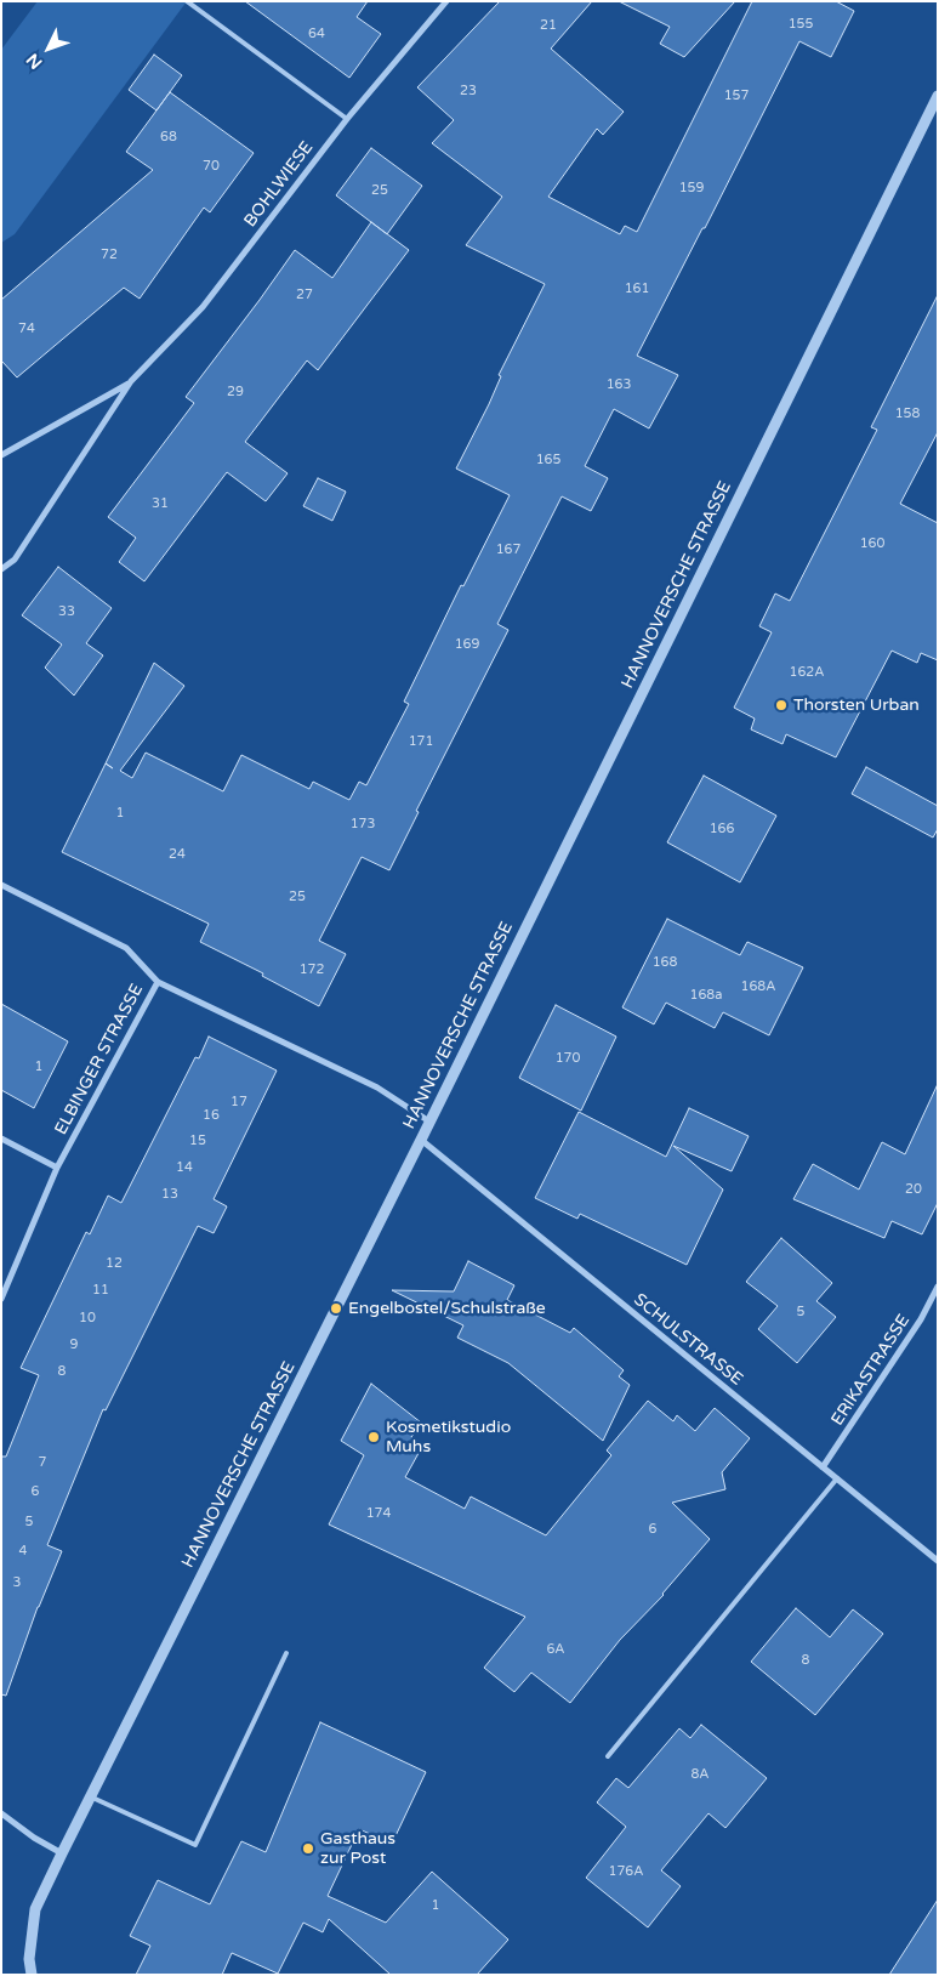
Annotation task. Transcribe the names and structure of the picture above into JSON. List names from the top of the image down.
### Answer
{
  "streets": {
    "street": [
      "BOHLWIESE",
      "HANNOVERSCHE STRASSE",
      "ELBINGER STRASSE",
      "SCHULSTRASSE",
      "ERIKASTRASSE"
    ]
  },
  "crossings": [
    ["HANNOVERSCHE STRASSE", "ELBINGER STRASSE"],
    ["HANNOVERSCHE STRASSE", "SCHULSTRASSE"],
    ["SCHULSTRASSE", "ERIKASTRASSE"]
  ],
  "places": [
    "Thorsten Urban",
    "Engelbostel/Schulstraße",
    "Kosmetikstudio Muhs",
    "Gasthaus zur Post"
  ],
  "house_numbers": [
    "155",
    "21",
    "64",
    "23",
    "157",
    "68",
    "70",
    "159",
    "25",
    "72",
    "161",
    "27",
    "74",
    "163",
    "29",
    "158",
    "165",
    "31",
    "160",
    "167",
    "33",
    "169",
    "162A",
    "171",
    "1",
    "173",
    "166",
    "24",
    "25",
    "168",
    "172",
    "168A",
    "168a",
    "170",
    "1",
    "17",
    "16",
    "15",
    "14",
    "20",
    "13",
    "12",
    "11",
    "5",
    "10",
    "9",
    "8",
    "7",
    "6",
    "174",
    "5",
    "6",
    "4",
    "3",
    "6A",
    "8",
    "8A",
    "176A",
    "1"
  ],
  "north": "bottom left"
}
